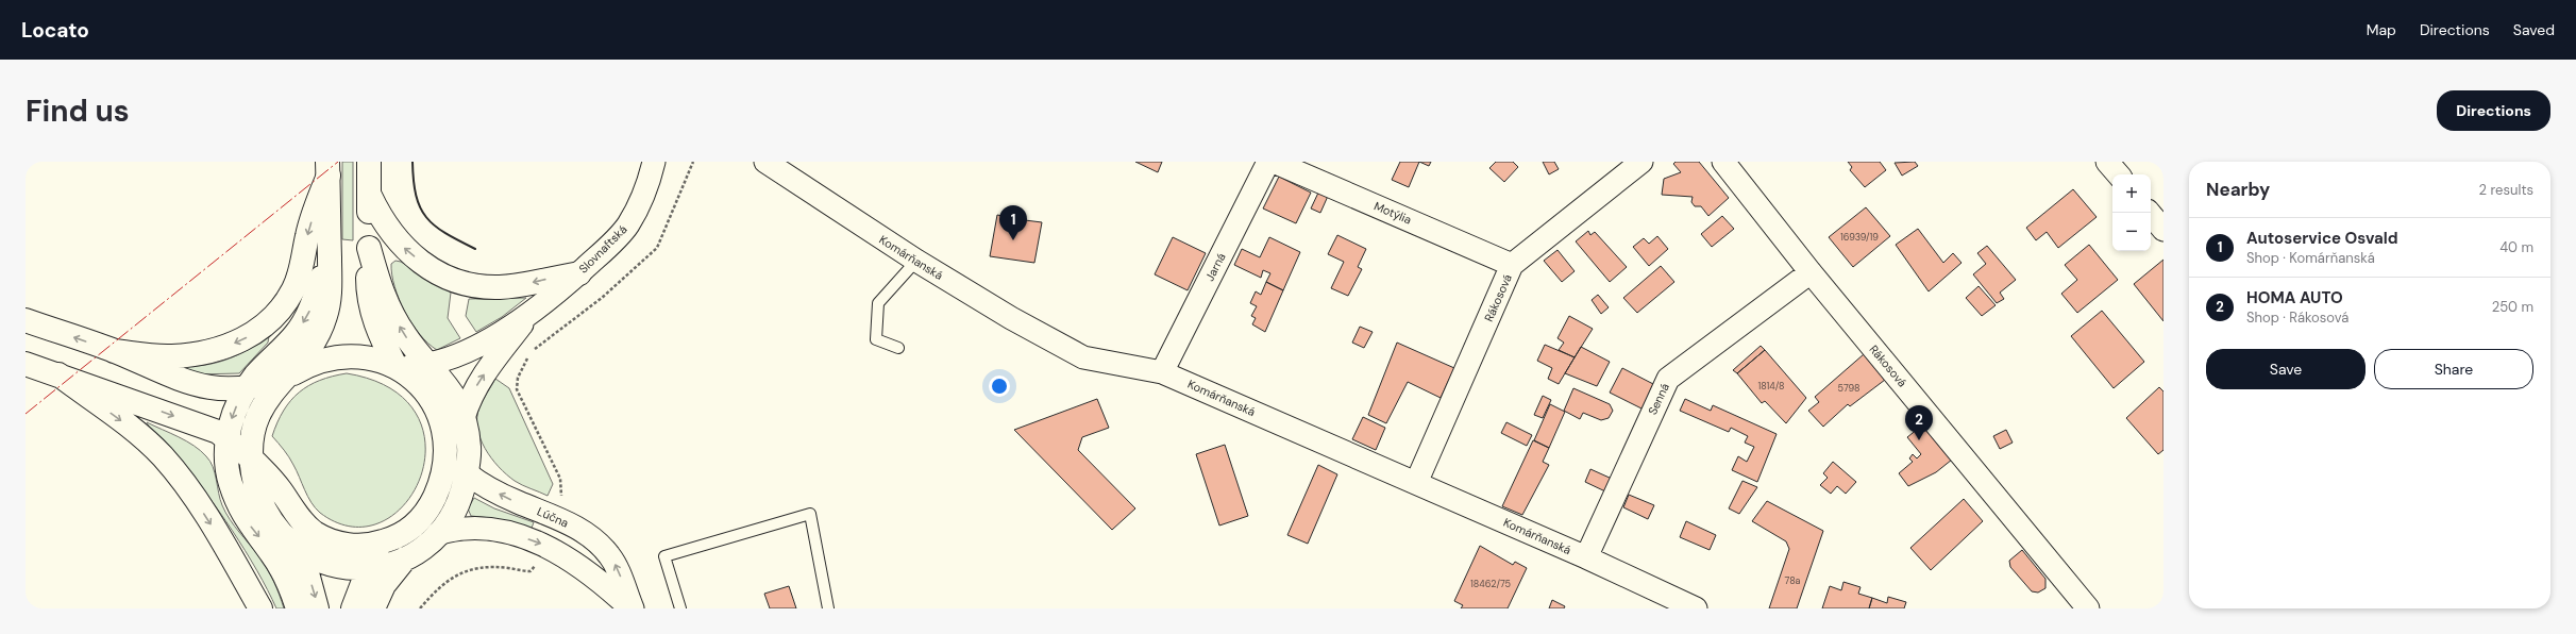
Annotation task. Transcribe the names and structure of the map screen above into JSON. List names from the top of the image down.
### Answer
{
  "streets": {
    "street": [
      "Motýlia",
      "Slovnaftská",
      "Komárňanská",
      "Jarná",
      "Rákosová",
      "Senná",
      "Lúčna"
    ]
  },
  "crossings": [
    ["Motýlia", "Rákosová"],
    ["Komárňanská", "Jarná"],
    ["Komárňanská", "Rákosová"],
    ["Komárňanská", "Senná"],
    ["Rákosová", "Senná"]
  ],
  "house_numbers": [
    "16939/19",
    "1814/8",
    "5798",
    "78a",
    "18462/75"
  ],
  "page": {
    "header": "Locato",
    "nav": ["Map", "Directions", "Saved"],
    "buttons": [
      "Directions",
      ["Save", "Share"]
    ],
    "title": "Find us",
    "heading": ["Nearby", "2 results"],
    "map_buttons": ["+", "−"],
    "pins": ["1", "2"],
    "list": [
      {
        "mark": "1",
        "name": "Autoservice Osvald",
        "note": "Shop · Komárňanská",
        "value": "40 m"
      },
      {
        "mark": "2",
        "name": "HOMA AUTO",
        "note": "Shop · Rákosová",
        "value": "250 m"
      }
    ]
  }
}
